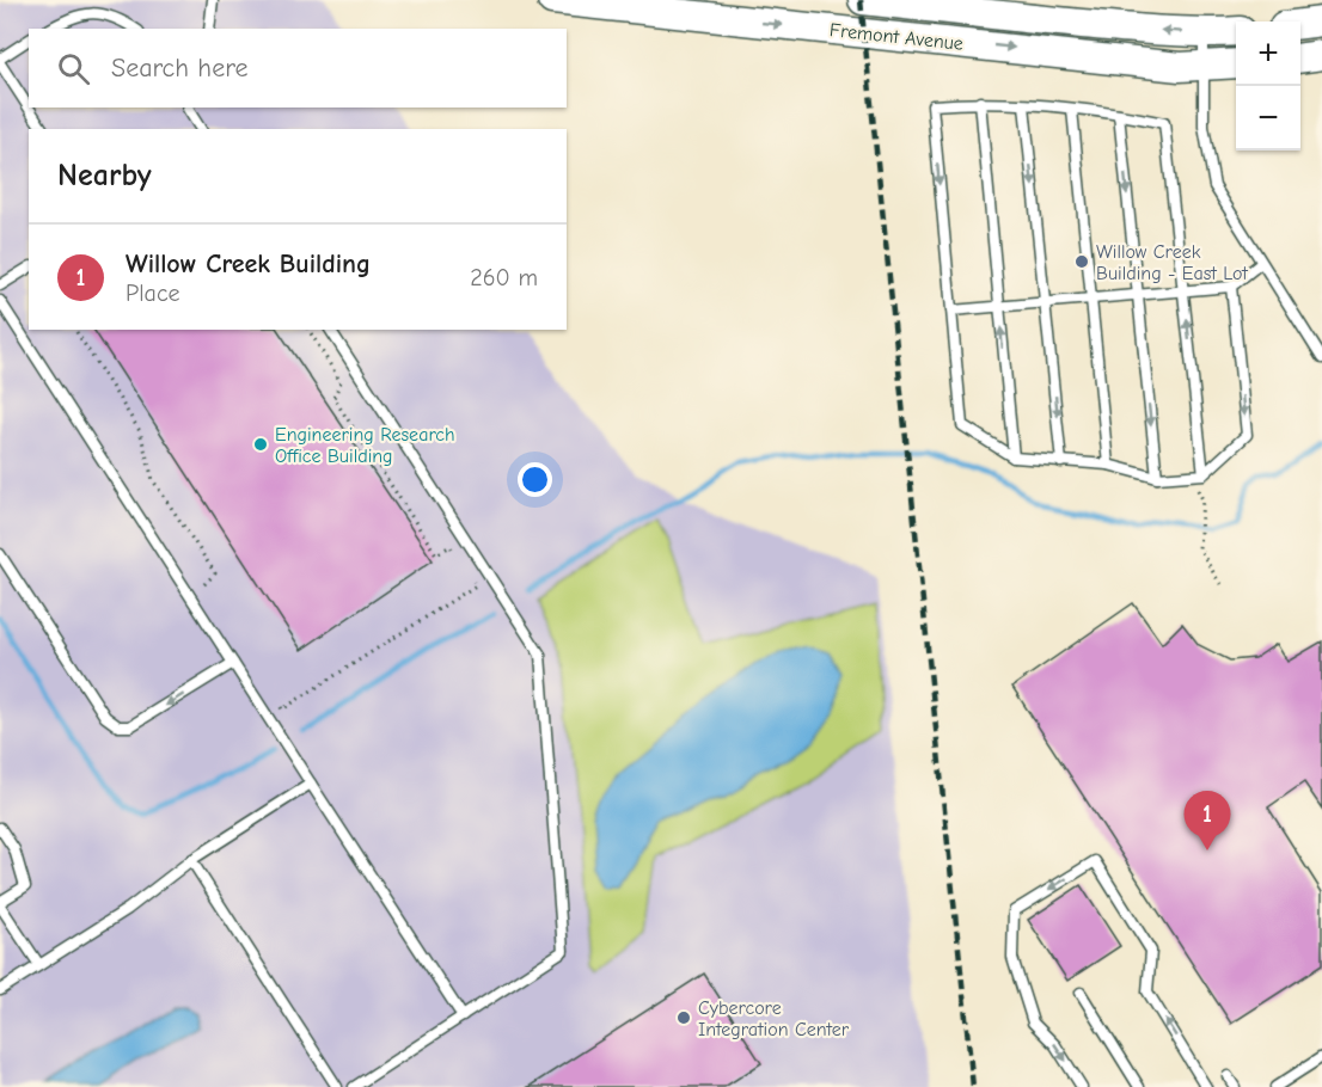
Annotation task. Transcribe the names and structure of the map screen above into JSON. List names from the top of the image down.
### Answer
{
  "streets": {
    "street": ["Fremont Avenue"]
  },
  "places": ["Willow Creek Building - East Lot", "Engineering Research Office Building", "Cybercore Integration Center"],
  "page": {
    "map_buttons": ["+", "−"],
    "search": "Search here",
    "heading": "Nearby",
    "list": [
      {
        "mark": "1",
        "name": "Willow Creek Building",
        "note": "Place",
        "value": "260 m"
      }
    ],
    "pins": "1"
  }
}
